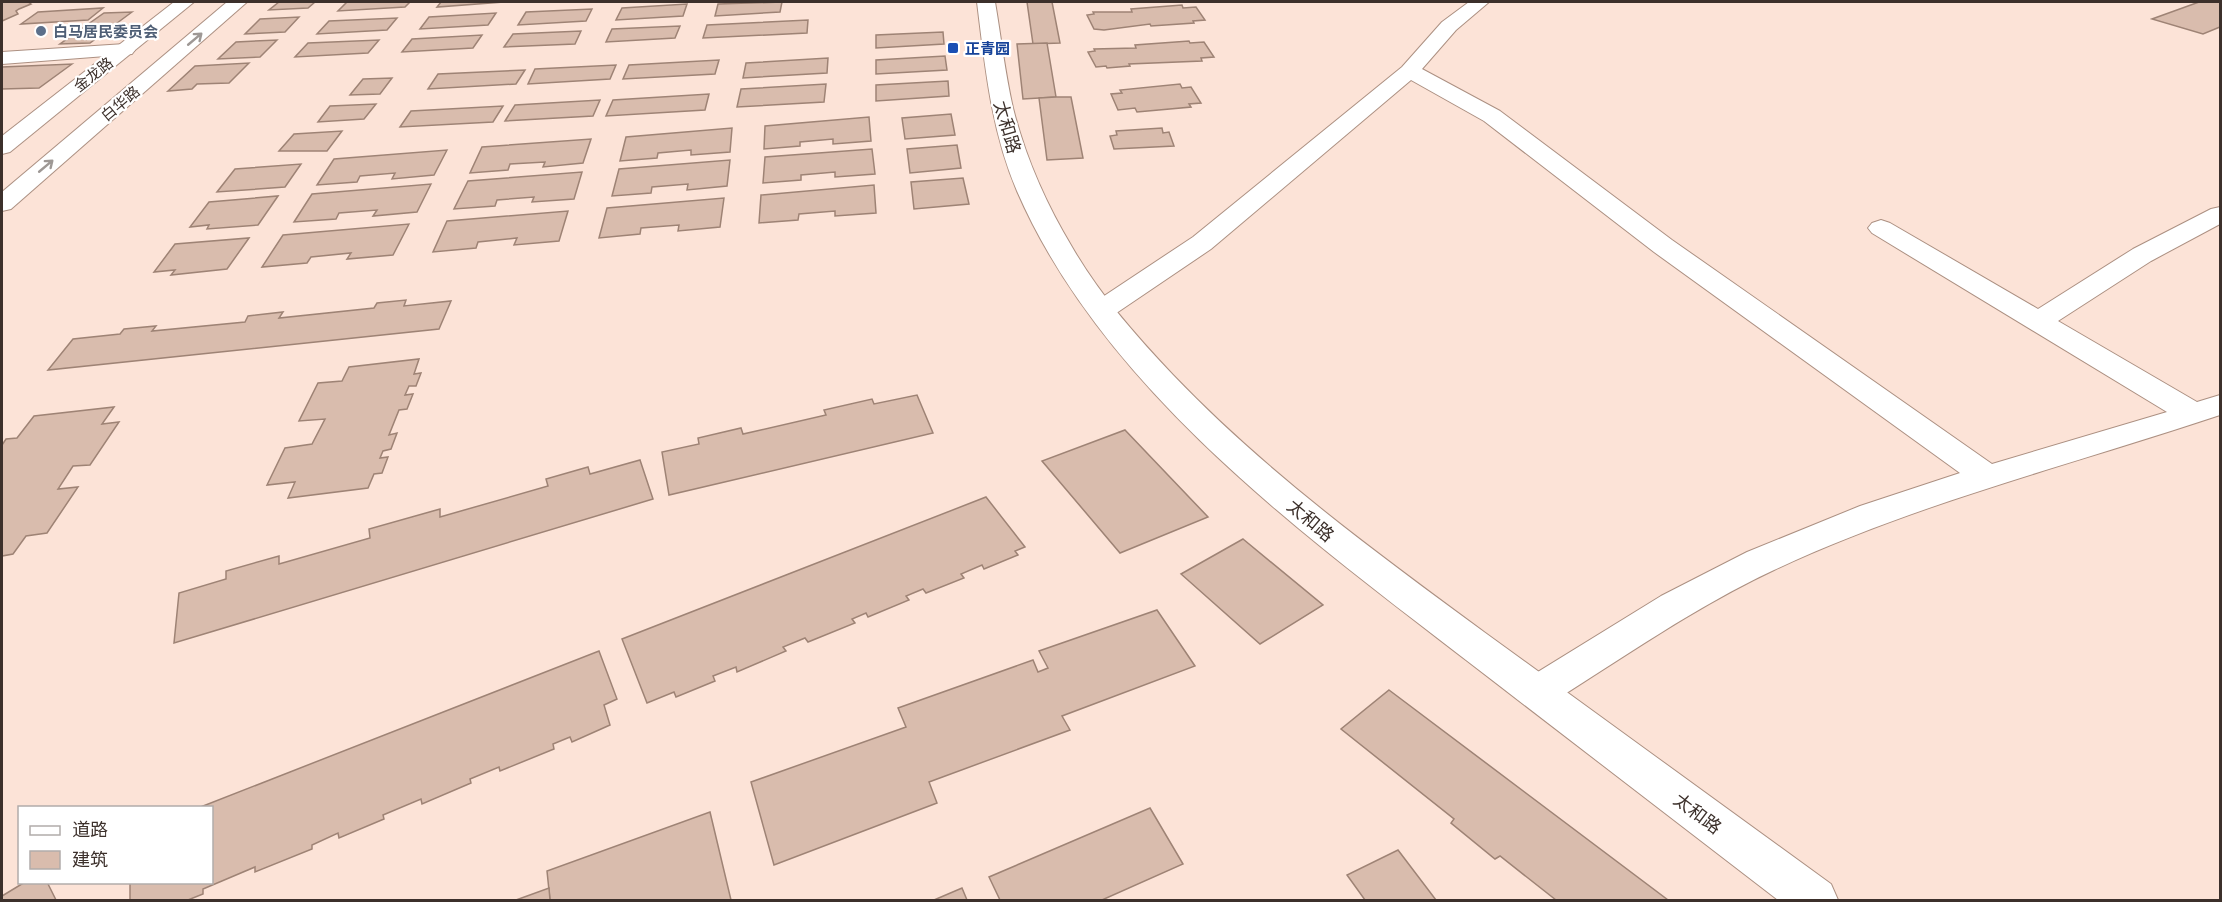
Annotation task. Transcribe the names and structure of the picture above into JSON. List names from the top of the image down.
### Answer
{
  "streets": {
    "street": ["金龙路", "白华路", "太和路"]
  },
  "one_way": ["白华路"],
  "places": {
    "other": ["白马居民委员会"],
    "transit": ["正青园"]
  },
  "legend": ["道路", "建筑"]
}
